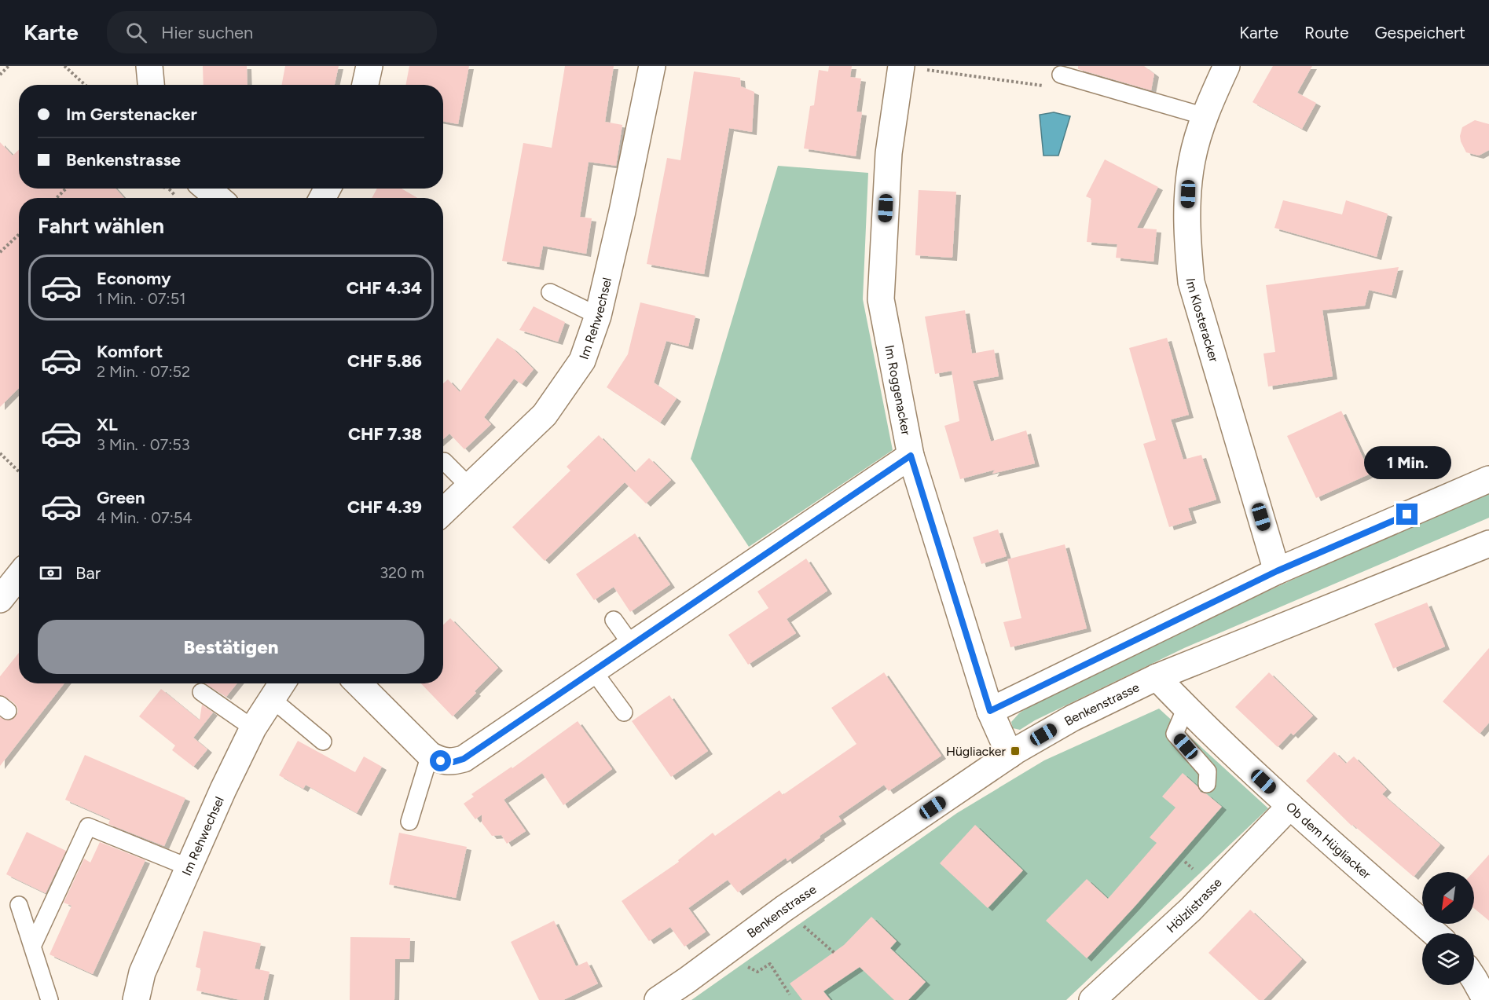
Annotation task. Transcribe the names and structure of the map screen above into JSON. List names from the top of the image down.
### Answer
{
  "streets": {
    "street": [
      "Im Rehwechsel",
      "Im Klosteracker",
      "Im Roggenacker",
      "Benkenstrasse",
      "Ob dem Hügliacker",
      "Hölzlistrasse"
    ]
  },
  "crossings": [
    ["Im Roggenacker", "Benkenstrasse"],
    ["Benkenstrasse", "Ob dem Hügliacker"],
    ["Ob dem Hügliacker", "Hölzlistrasse"]
  ],
  "places": {
    "transit": ["Hügliacker"]
  },
  "north": "bottom left",
  "page": {
    "header": "Karte",
    "search": "Hier suchen",
    "nav": ["Karte", "Route", "Gespeichert"],
    "banner": ["Im Gerstenacker", "Benkenstrasse"],
    "heading": "Fahrt wählen",
    "list": [
      {
        "name": "Economy",
        "note": "1 Min. · 07:51",
        "value": "CHF 4.34"
      },
      {
        "name": "Komfort",
        "note": "2 Min. · 07:52",
        "value": "CHF 5.86"
      },
      {
        "name": "XL",
        "note": "3 Min. · 07:53",
        "value": "CHF 7.38"
      },
      {
        "name": "Green",
        "note": "4 Min. · 07:54",
        "value": "CHF 4.39"
      }
    ],
    "bubble": "1 Min.",
    "pay": ["Bar", "320 m"],
    "buttons": "Bestätigen"
  }
}
